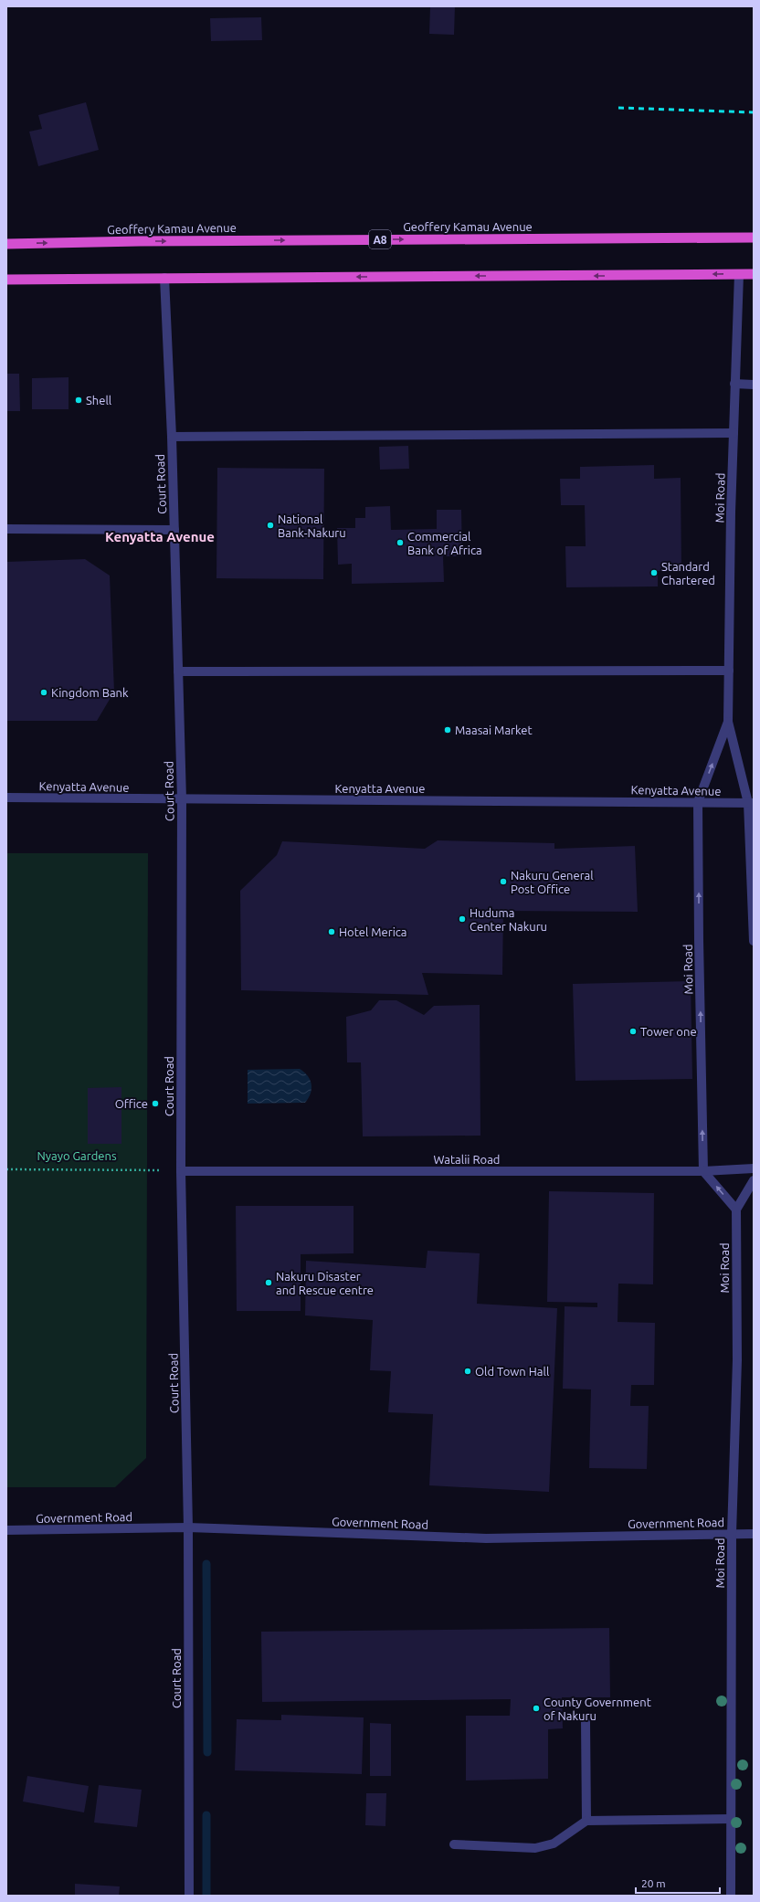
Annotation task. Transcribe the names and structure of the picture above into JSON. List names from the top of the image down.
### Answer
{
  "streets": {
    "highway": ["Geoffery Kamau Avenue", "A8"],
    "street": [
      "Court Road",
      "Moi Road",
      "Kenyatta Avenue",
      "Watalii Road",
      "Government Road"
    ]
  },
  "crossings": [
    ["Court Road", "Kenyatta Avenue"],
    ["Court Road", "Watalii Road"],
    ["Court Road", "Government Road"],
    ["Moi Road", "Kenyatta Avenue"],
    ["Moi Road", "Watalii Road"],
    ["Moi Road", "Government Road"]
  ],
  "districts": ["Kenyatta Avenue"],
  "parks": ["Nyayo Gardens"],
  "places": [
    "Shell",
    "National Bank-Nakuru",
    "Commercial Bank of Africa",
    "Standard Chartered",
    "Kingdom Bank",
    "Maasai Market",
    "Nakuru General Post Office",
    "Huduma Center Nakuru",
    "Hotel Merica",
    "Tower one",
    "Office",
    "Nakuru Disaster and Rescue centre",
    "Old Town Hall",
    "County Government of Nakuru"
  ],
  "scale_bar": "20 m"
}
